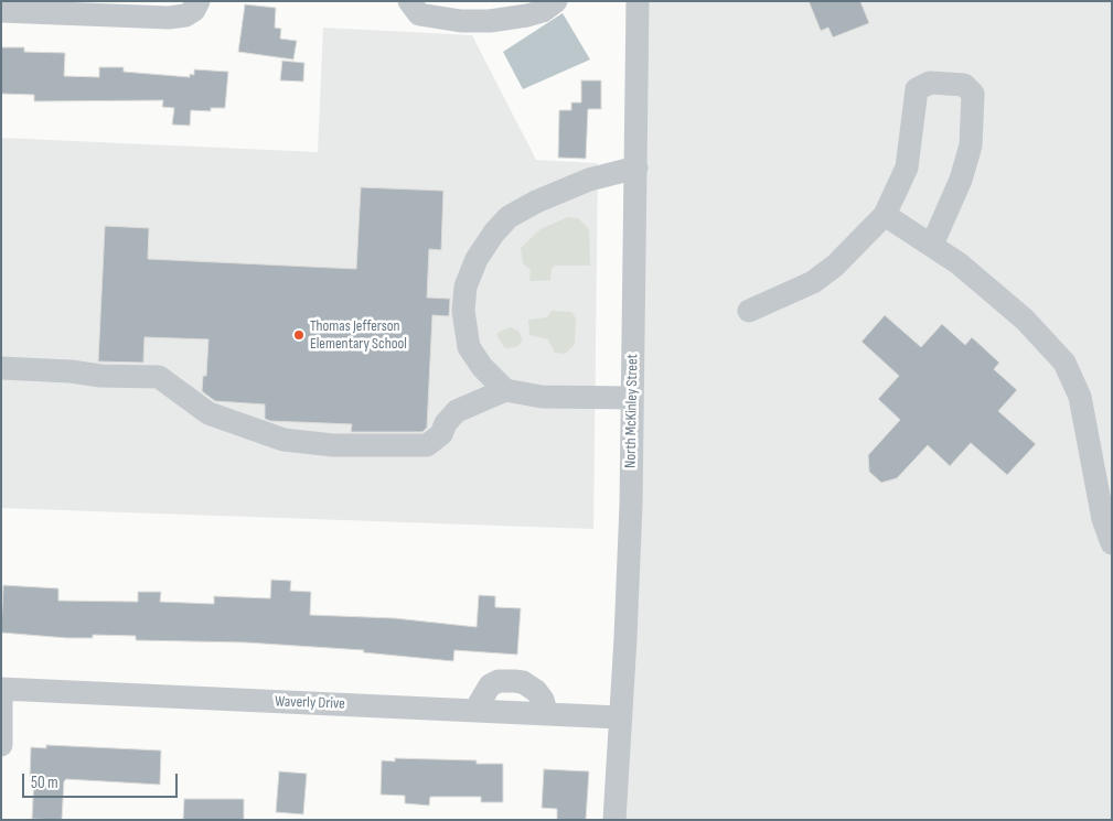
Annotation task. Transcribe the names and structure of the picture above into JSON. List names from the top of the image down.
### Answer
{
  "streets": {
    "street": ["North McKinley Street", "Waverly Drive"]
  },
  "crossings": [
    ["North McKinley Street", "Waverly Drive"]
  ],
  "places": ["Thomas Jefferson Elementary School"],
  "scale_bar": "50 m"
}
